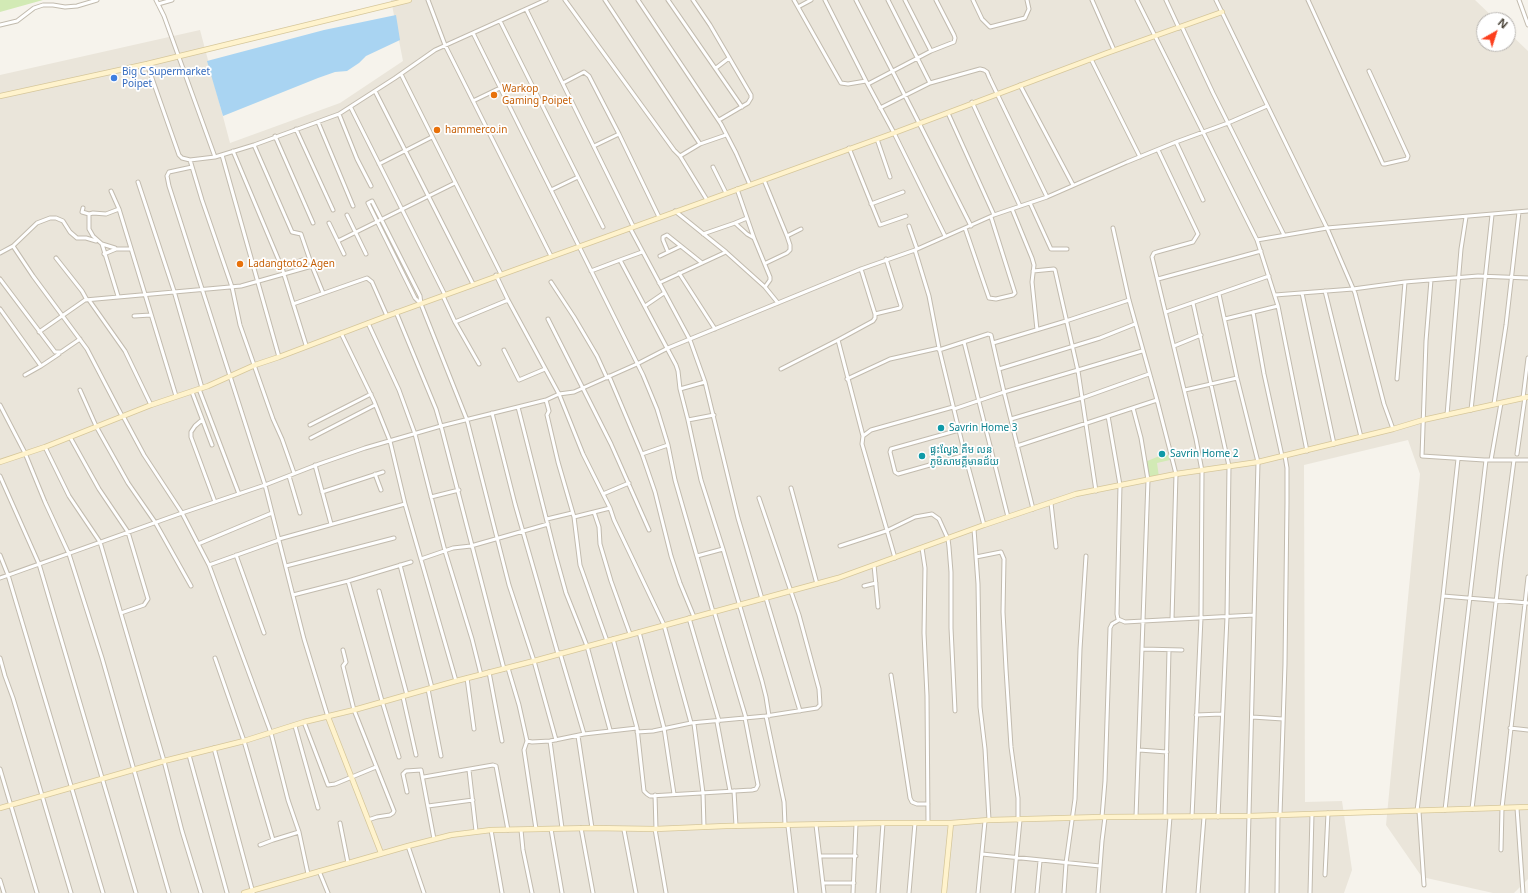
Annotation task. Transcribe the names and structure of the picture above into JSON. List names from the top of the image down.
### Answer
{
  "places": [
    "Big C Supermarket Poipet",
    "Warkop Gaming Poipet",
    "hammerco.in",
    "Ladangtoto2 Agen",
    "Savrin Home 3",
    "Savrin Home 2",
    "ផ្ទះល្វែង គឹម លន ភូមិសាមគ្គីមានជ័យ"
  ],
  "north": "top right"
}
